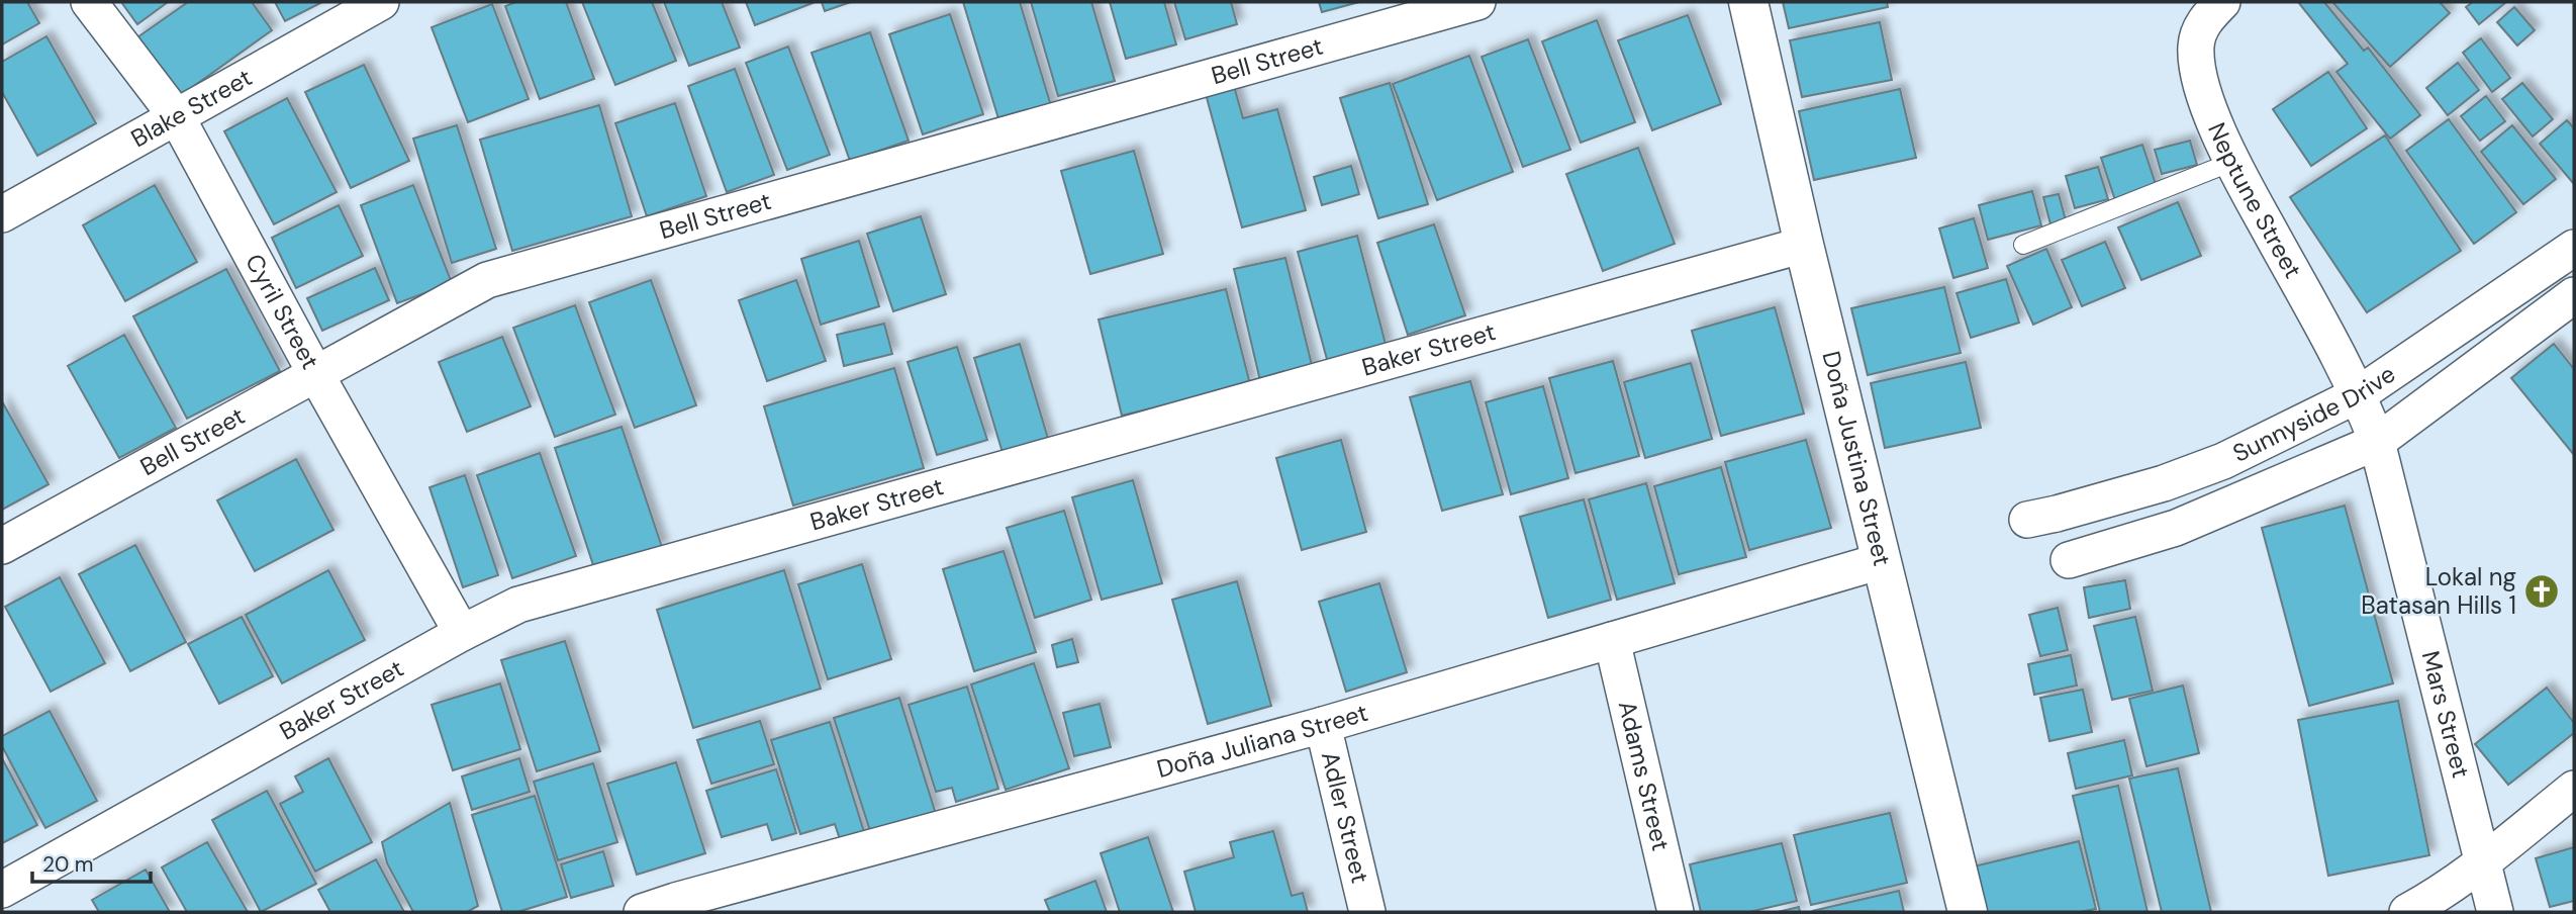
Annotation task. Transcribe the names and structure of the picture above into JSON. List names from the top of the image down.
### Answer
{
  "streets": {
    "street": [
      "Bell Street",
      "Blake Street",
      "Neptune Street",
      "Cyril Street",
      "Baker Street",
      "Sunnyside Drive",
      "Doña Justina Street",
      "Mars Street",
      "Doña Juliana Street",
      "Adams Street",
      "Adler Street"
    ]
  },
  "crossings": [
    ["Bell Street", "Cyril Street"],
    ["Blake Street", "Cyril Street"],
    ["Neptune Street", "Sunnyside Drive"],
    ["Neptune Street", "Mars Street"],
    ["Cyril Street", "Baker Street"],
    ["Baker Street", "Doña Justina Street"],
    ["Sunnyside Drive", "Mars Street"],
    ["Doña Justina Street", "Doña Juliana Street"],
    ["Doña Juliana Street", "Adams Street"],
    ["Doña Juliana Street", "Adler Street"]
  ],
  "places": {
    "church": ["Lokal ng Batasan Hills 1"]
  },
  "scale_bar": "20 m"
}
